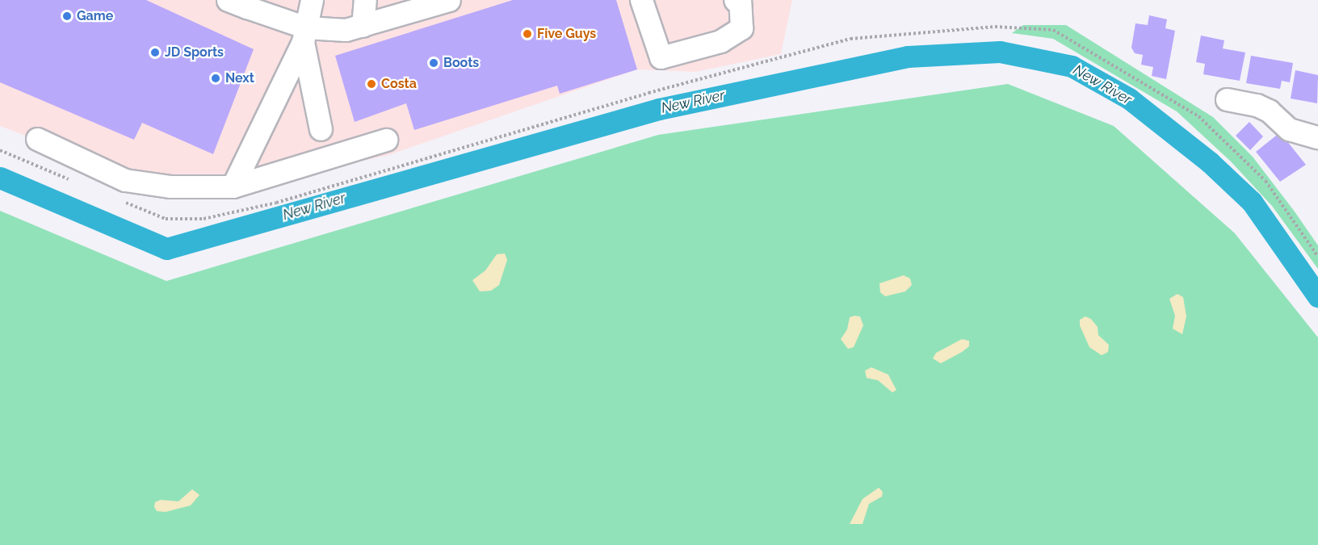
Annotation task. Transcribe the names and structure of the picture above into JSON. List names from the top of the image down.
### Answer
{
  "water": ["New River"],
  "places": [
    "Game",
    "Five Guys",
    "JD Sports",
    "Boots",
    "Next",
    "Costa"
  ]
}
